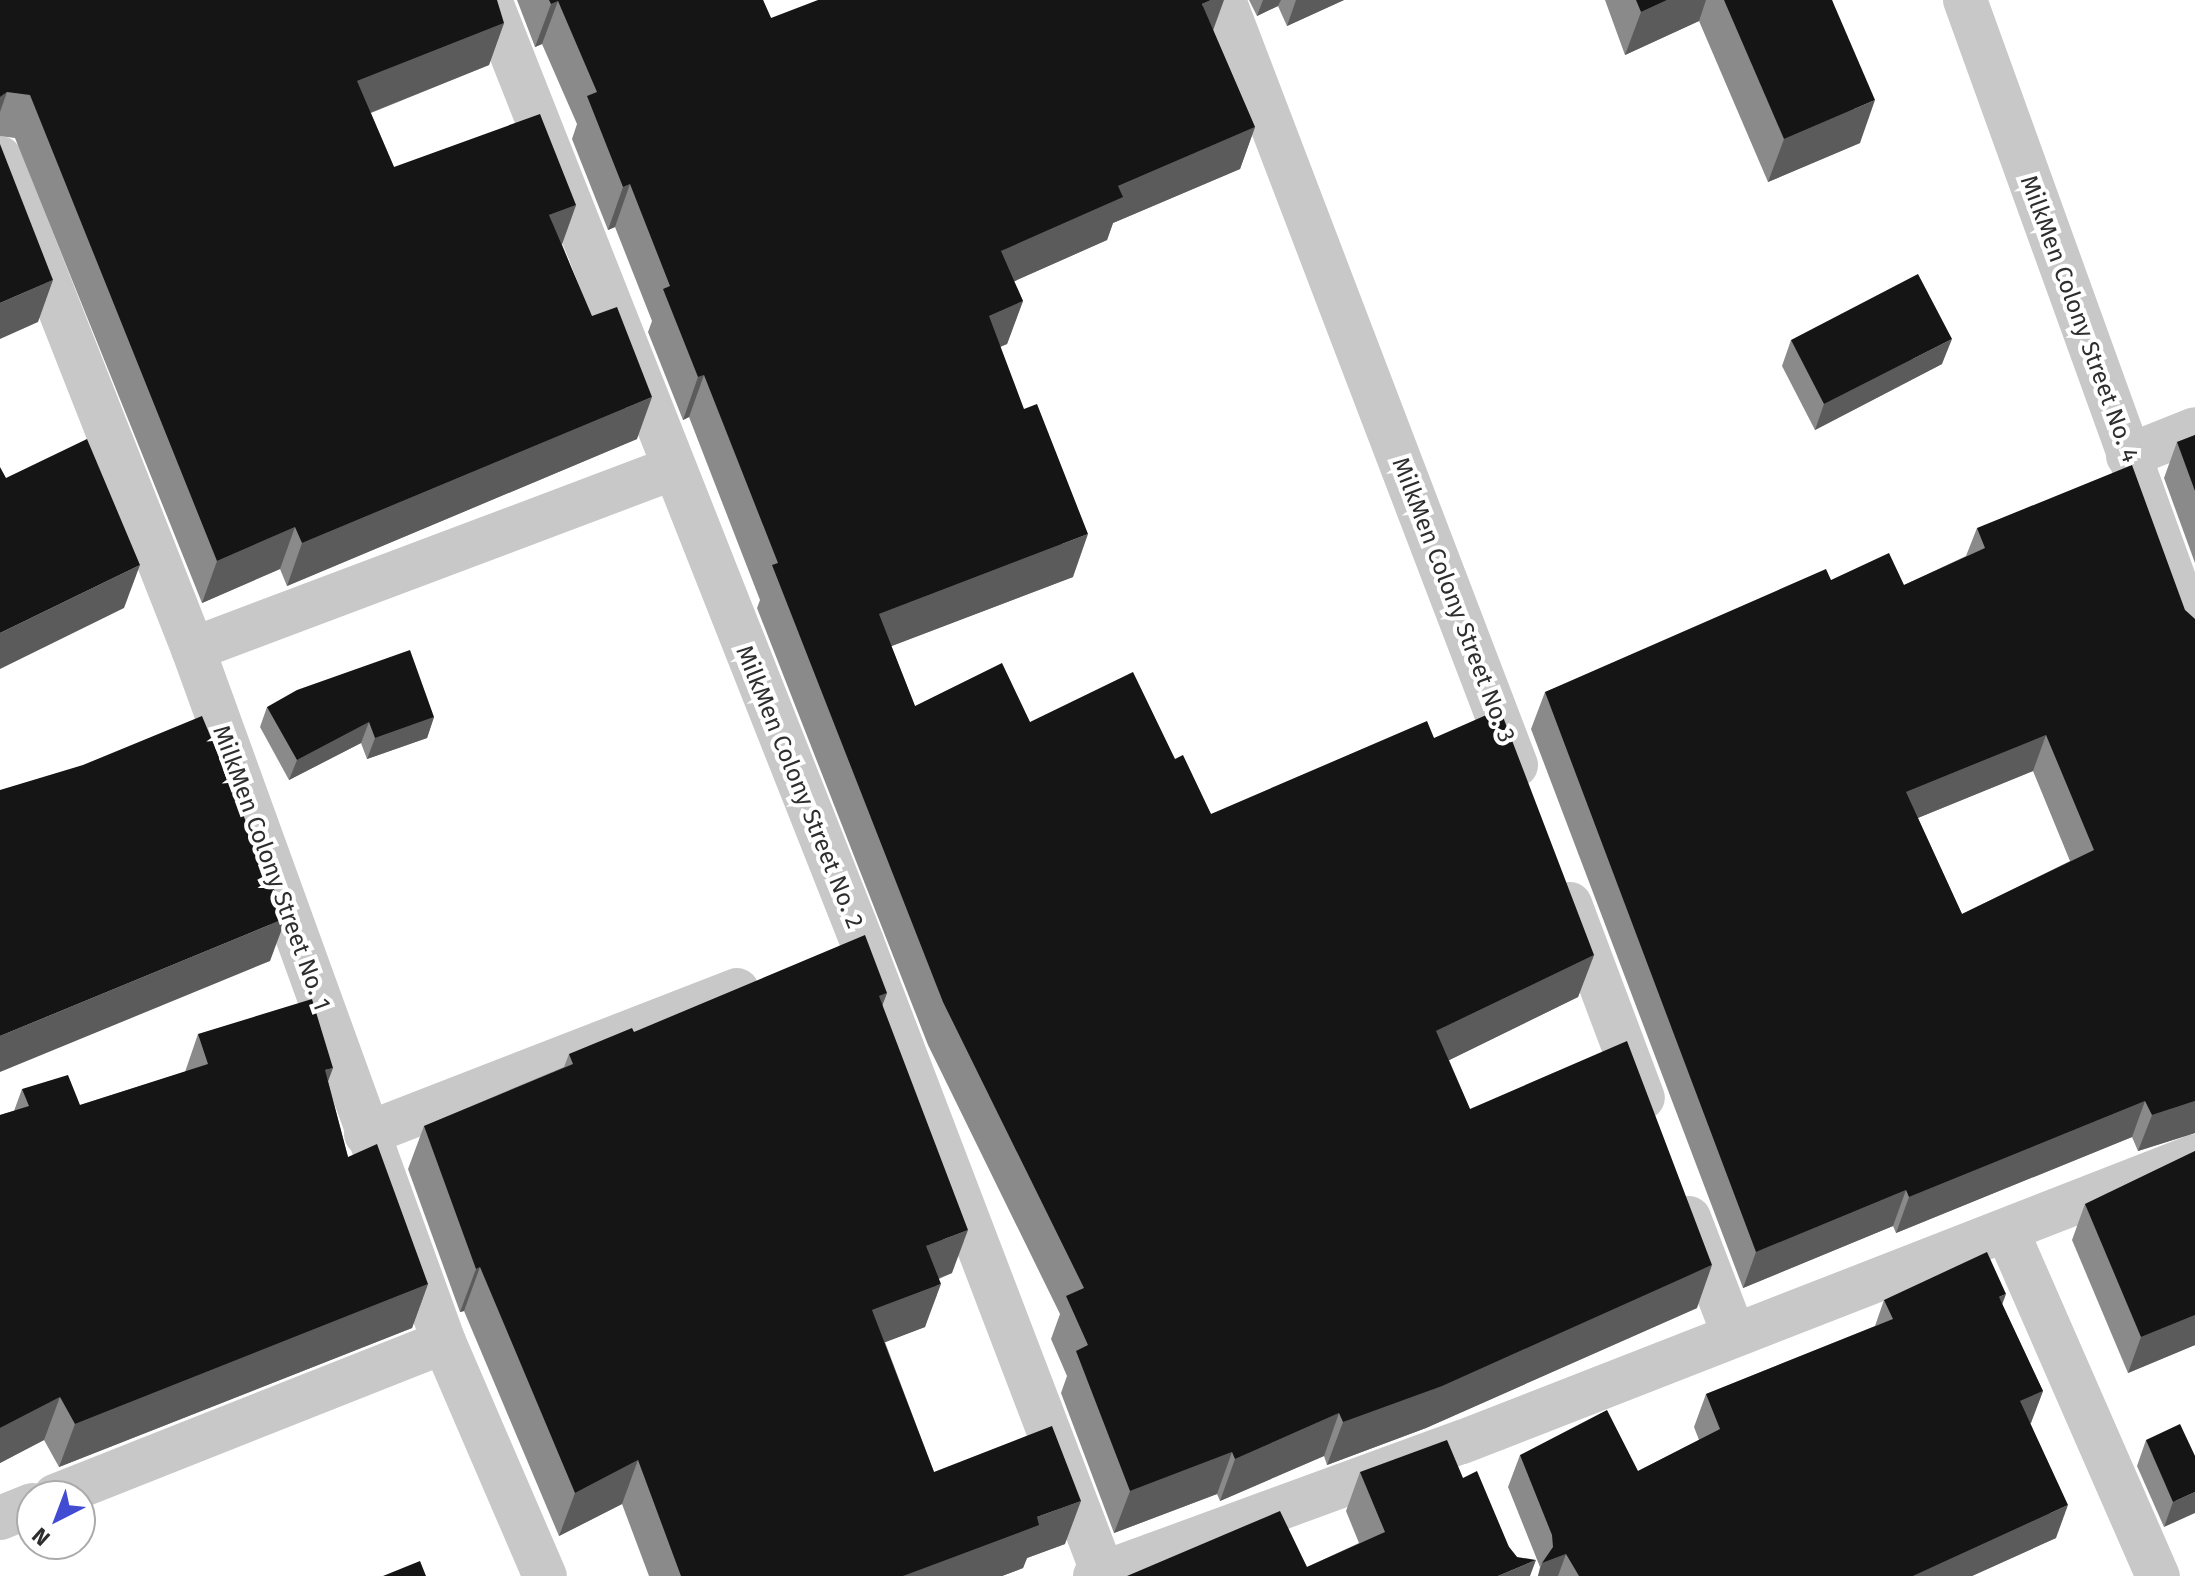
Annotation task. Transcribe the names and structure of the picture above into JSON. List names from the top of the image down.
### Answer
{
  "streets": {
    "street": [
      "MilkMen Colony Street No. 4",
      "MilkMen Colony Street No. 3",
      "MilkMen Colony Street No. 2",
      "MilkMen Colony Street No. 1"
    ]
  },
  "north": "bottom left"
}
